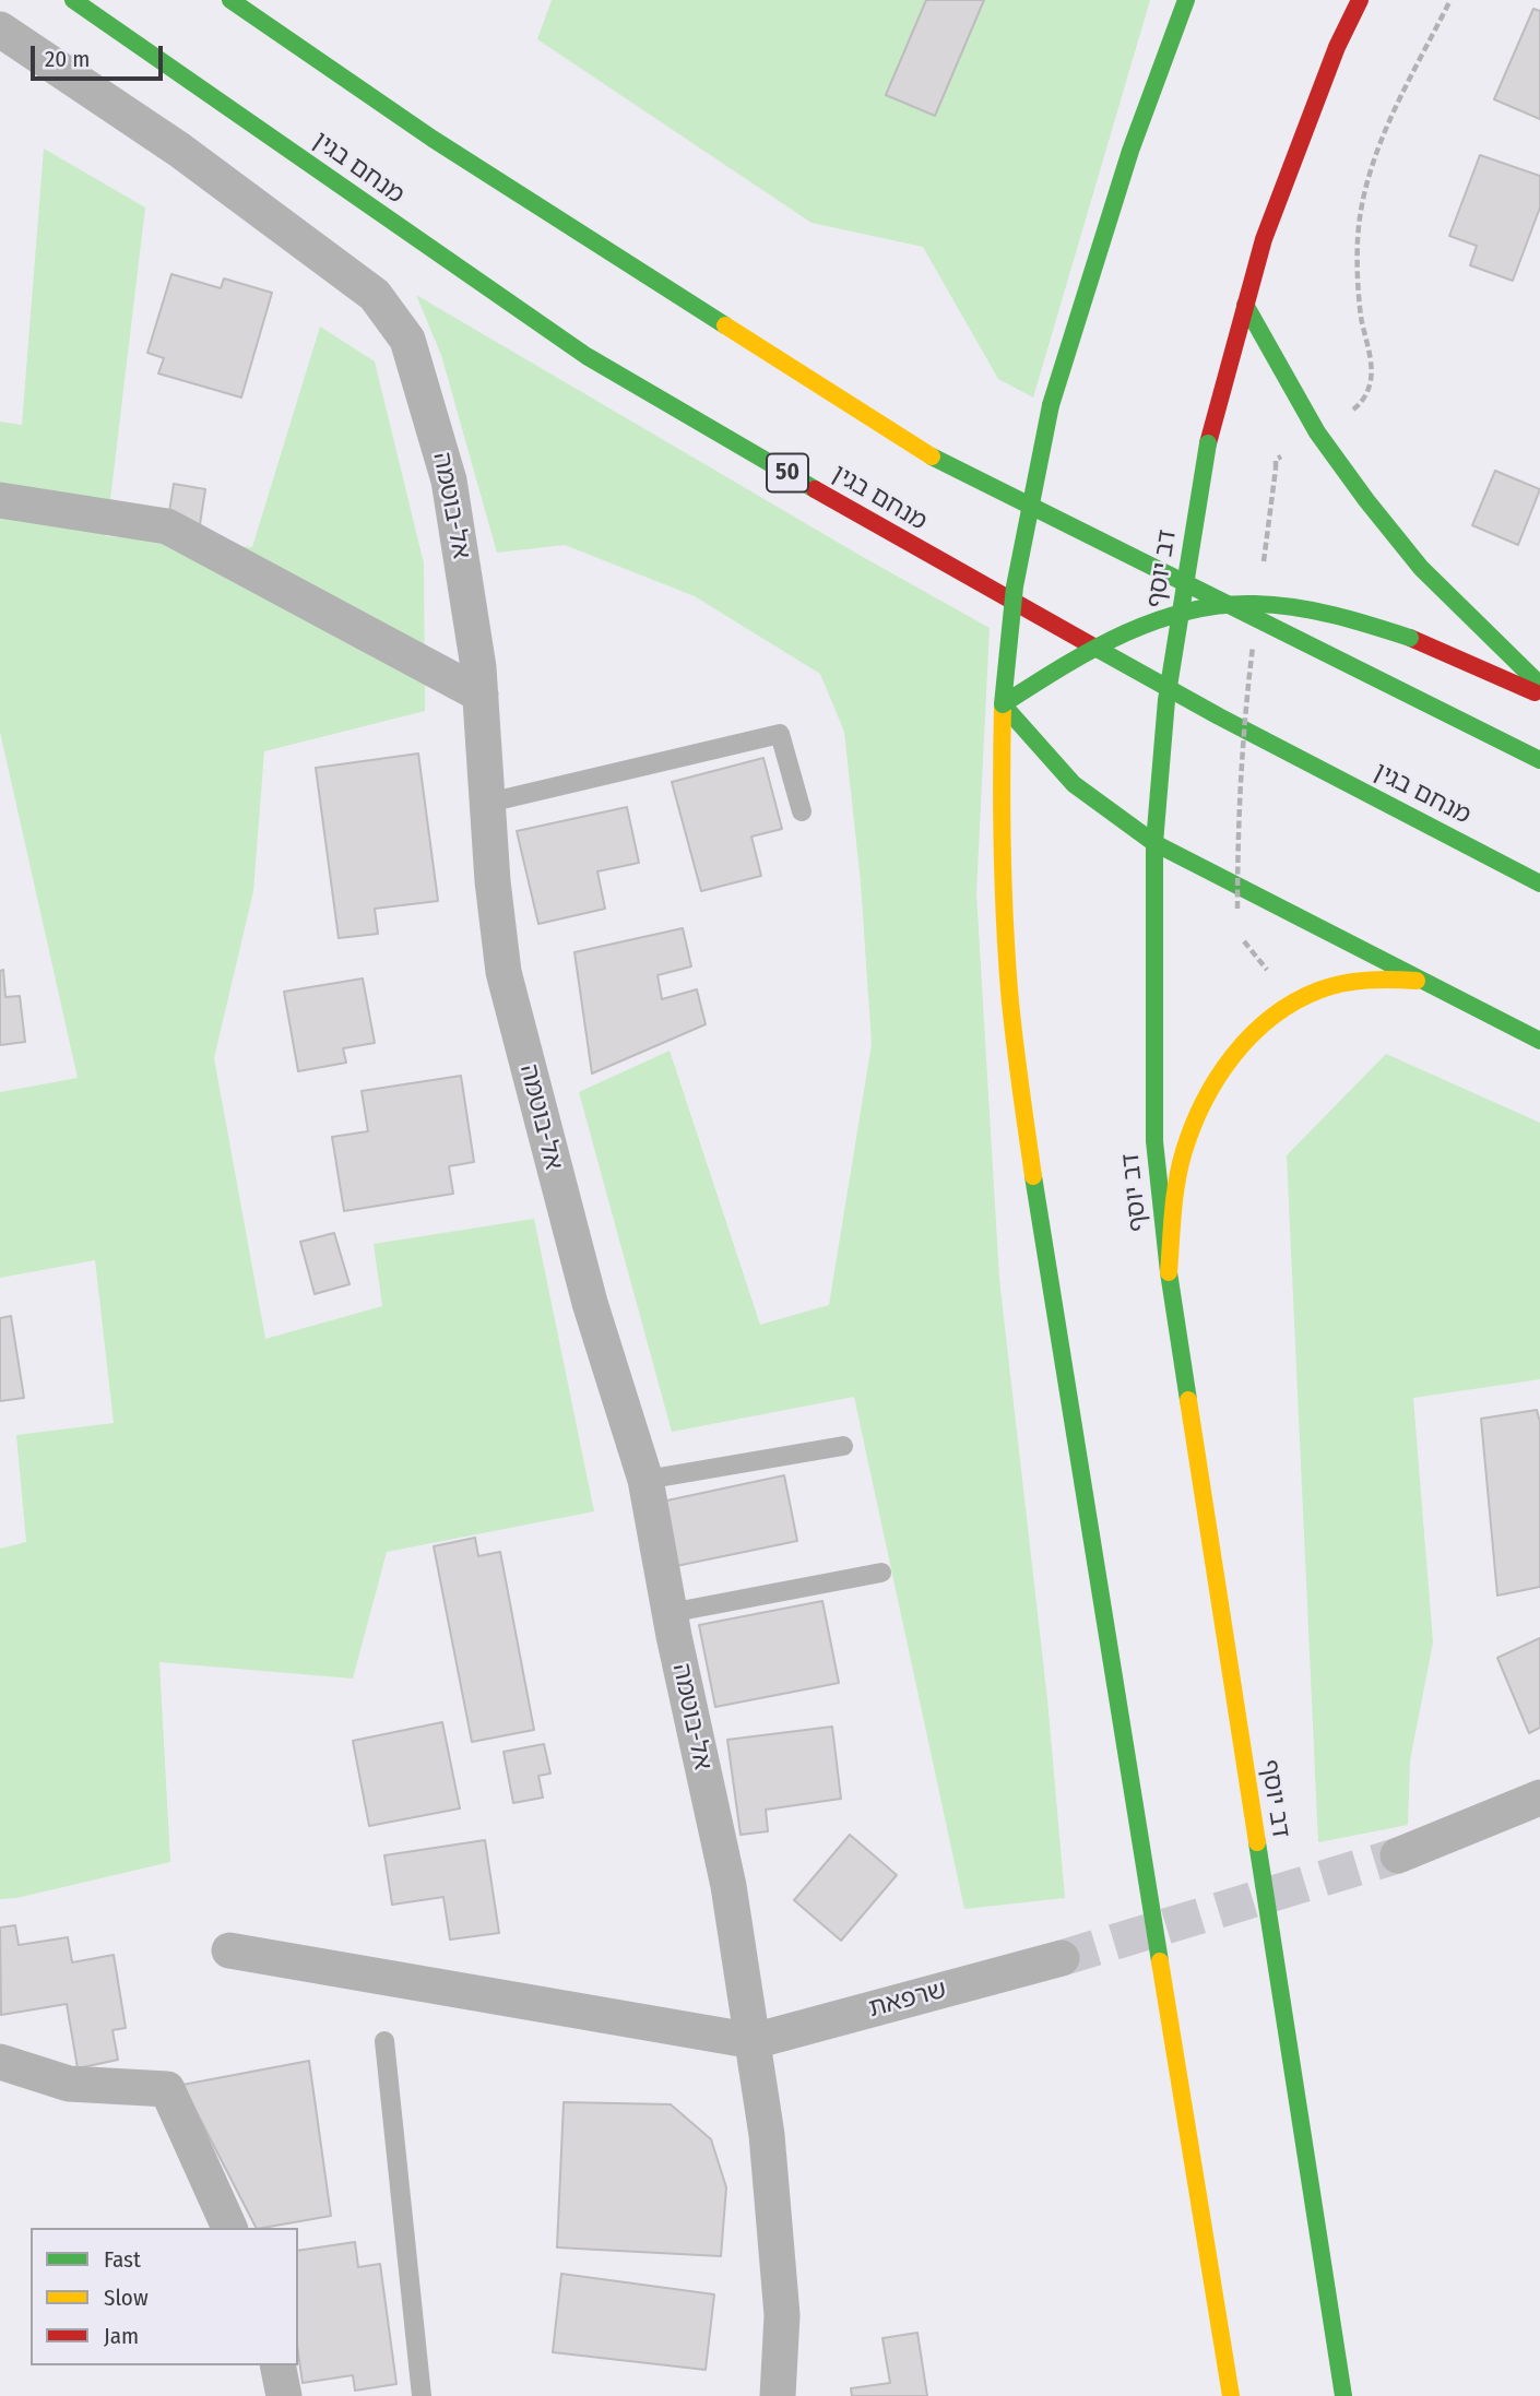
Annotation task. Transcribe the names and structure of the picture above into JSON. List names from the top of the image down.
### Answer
{
  "streets": {
    "main road": ["מנחם בגין", "50", "דב יוסף"],
    "street": ["אל-בוטמה", "שרפאת"]
  },
  "crossings": [
    ["אל-בוטמה", "שרפאת"]
  ],
  "legend": ["Fast", "Slow", "Jam"],
  "scale_bar": "20 m"
}
